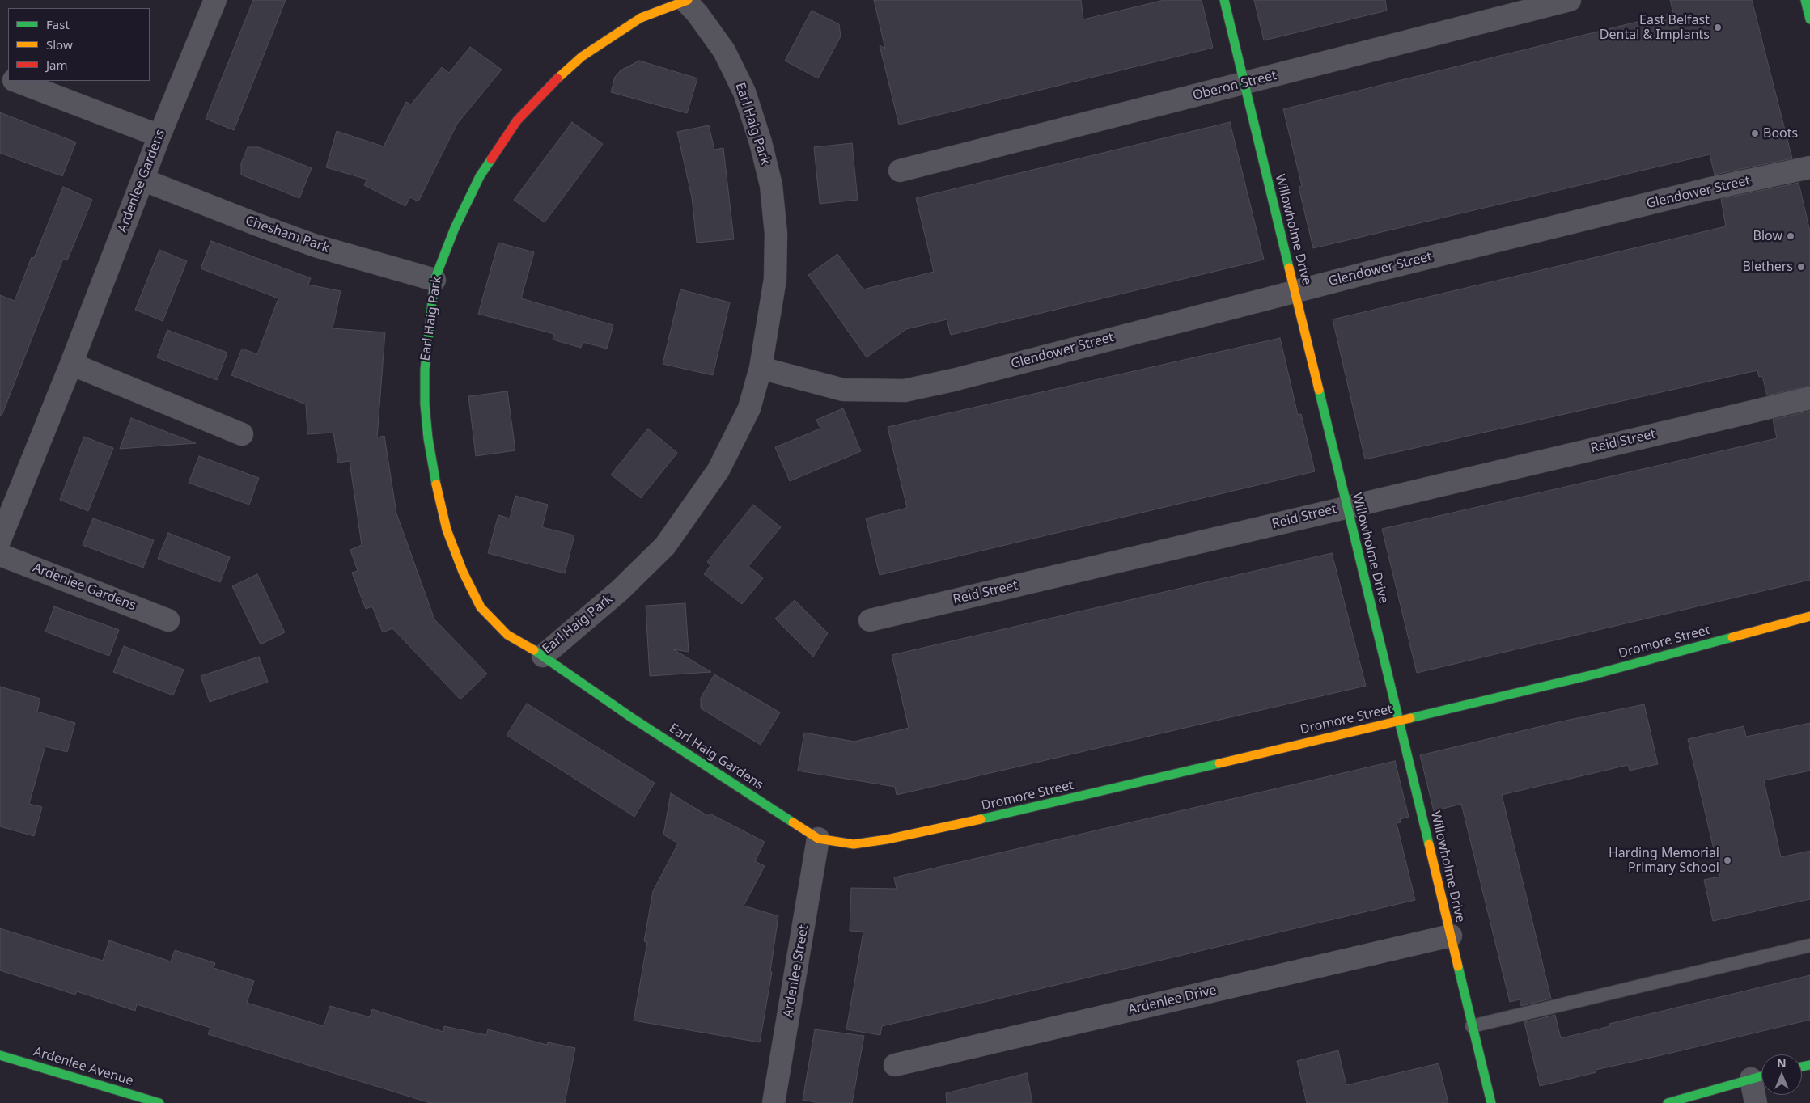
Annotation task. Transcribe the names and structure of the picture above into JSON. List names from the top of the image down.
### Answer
{
  "streets": {
    "street": [
      "Oberon Street",
      "Earl Haig Park",
      "Ardenlee Gardens",
      "Glendower Street",
      "Willowholme Drive",
      "Chesham Park",
      "Reid Street",
      "Dromore Street",
      "Earl Haig Gardens",
      "Ardenlee Street",
      "Ardenlee Drive",
      "Ardenlee Avenue"
    ]
  },
  "crossings": [
    ["Oberon Street", "Willowholme Drive"],
    ["Earl Haig Park", "Glendower Street"],
    ["Earl Haig Park", "Chesham Park"],
    ["Earl Haig Park", "Earl Haig Gardens"],
    ["Ardenlee Gardens", "Chesham Park"],
    ["Glendower Street", "Willowholme Drive"],
    ["Willowholme Drive", "Reid Street"],
    ["Willowholme Drive", "Dromore Street"],
    ["Willowholme Drive", "Ardenlee Drive"],
    ["Dromore Street", "Earl Haig Gardens"],
    ["Earl Haig Gardens", "Ardenlee Street"]
  ],
  "places": [
    "East Belfast Dental & Implants",
    "Boots",
    "Blow",
    "Blethers",
    "Harding Memorial Primary School"
  ],
  "legend": ["Fast", "Slow", "Jam"],
  "north": "top"
}
